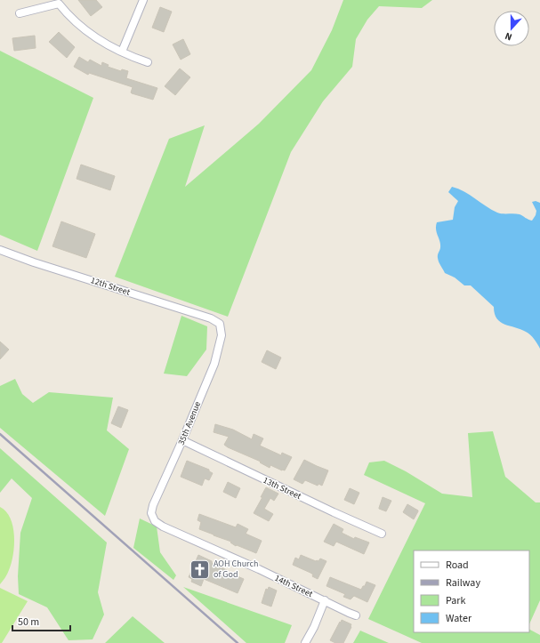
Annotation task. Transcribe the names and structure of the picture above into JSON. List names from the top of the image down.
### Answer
{
  "streets": {
    "street": [
      "12th Street",
      "35th Avenue",
      "13th Street",
      "14th Street"
    ]
  },
  "crossings": [
    ["12th Street", "35th Avenue"],
    ["35th Avenue", "13th Street"],
    ["35th Avenue", "14th Street"]
  ],
  "places": {
    "church": ["AOH Church of God"]
  },
  "legend": [
    "Road",
    "Railway",
    "Park",
    "Water"
  ],
  "scale_bar": "50 m",
  "north": "bottom"
}
